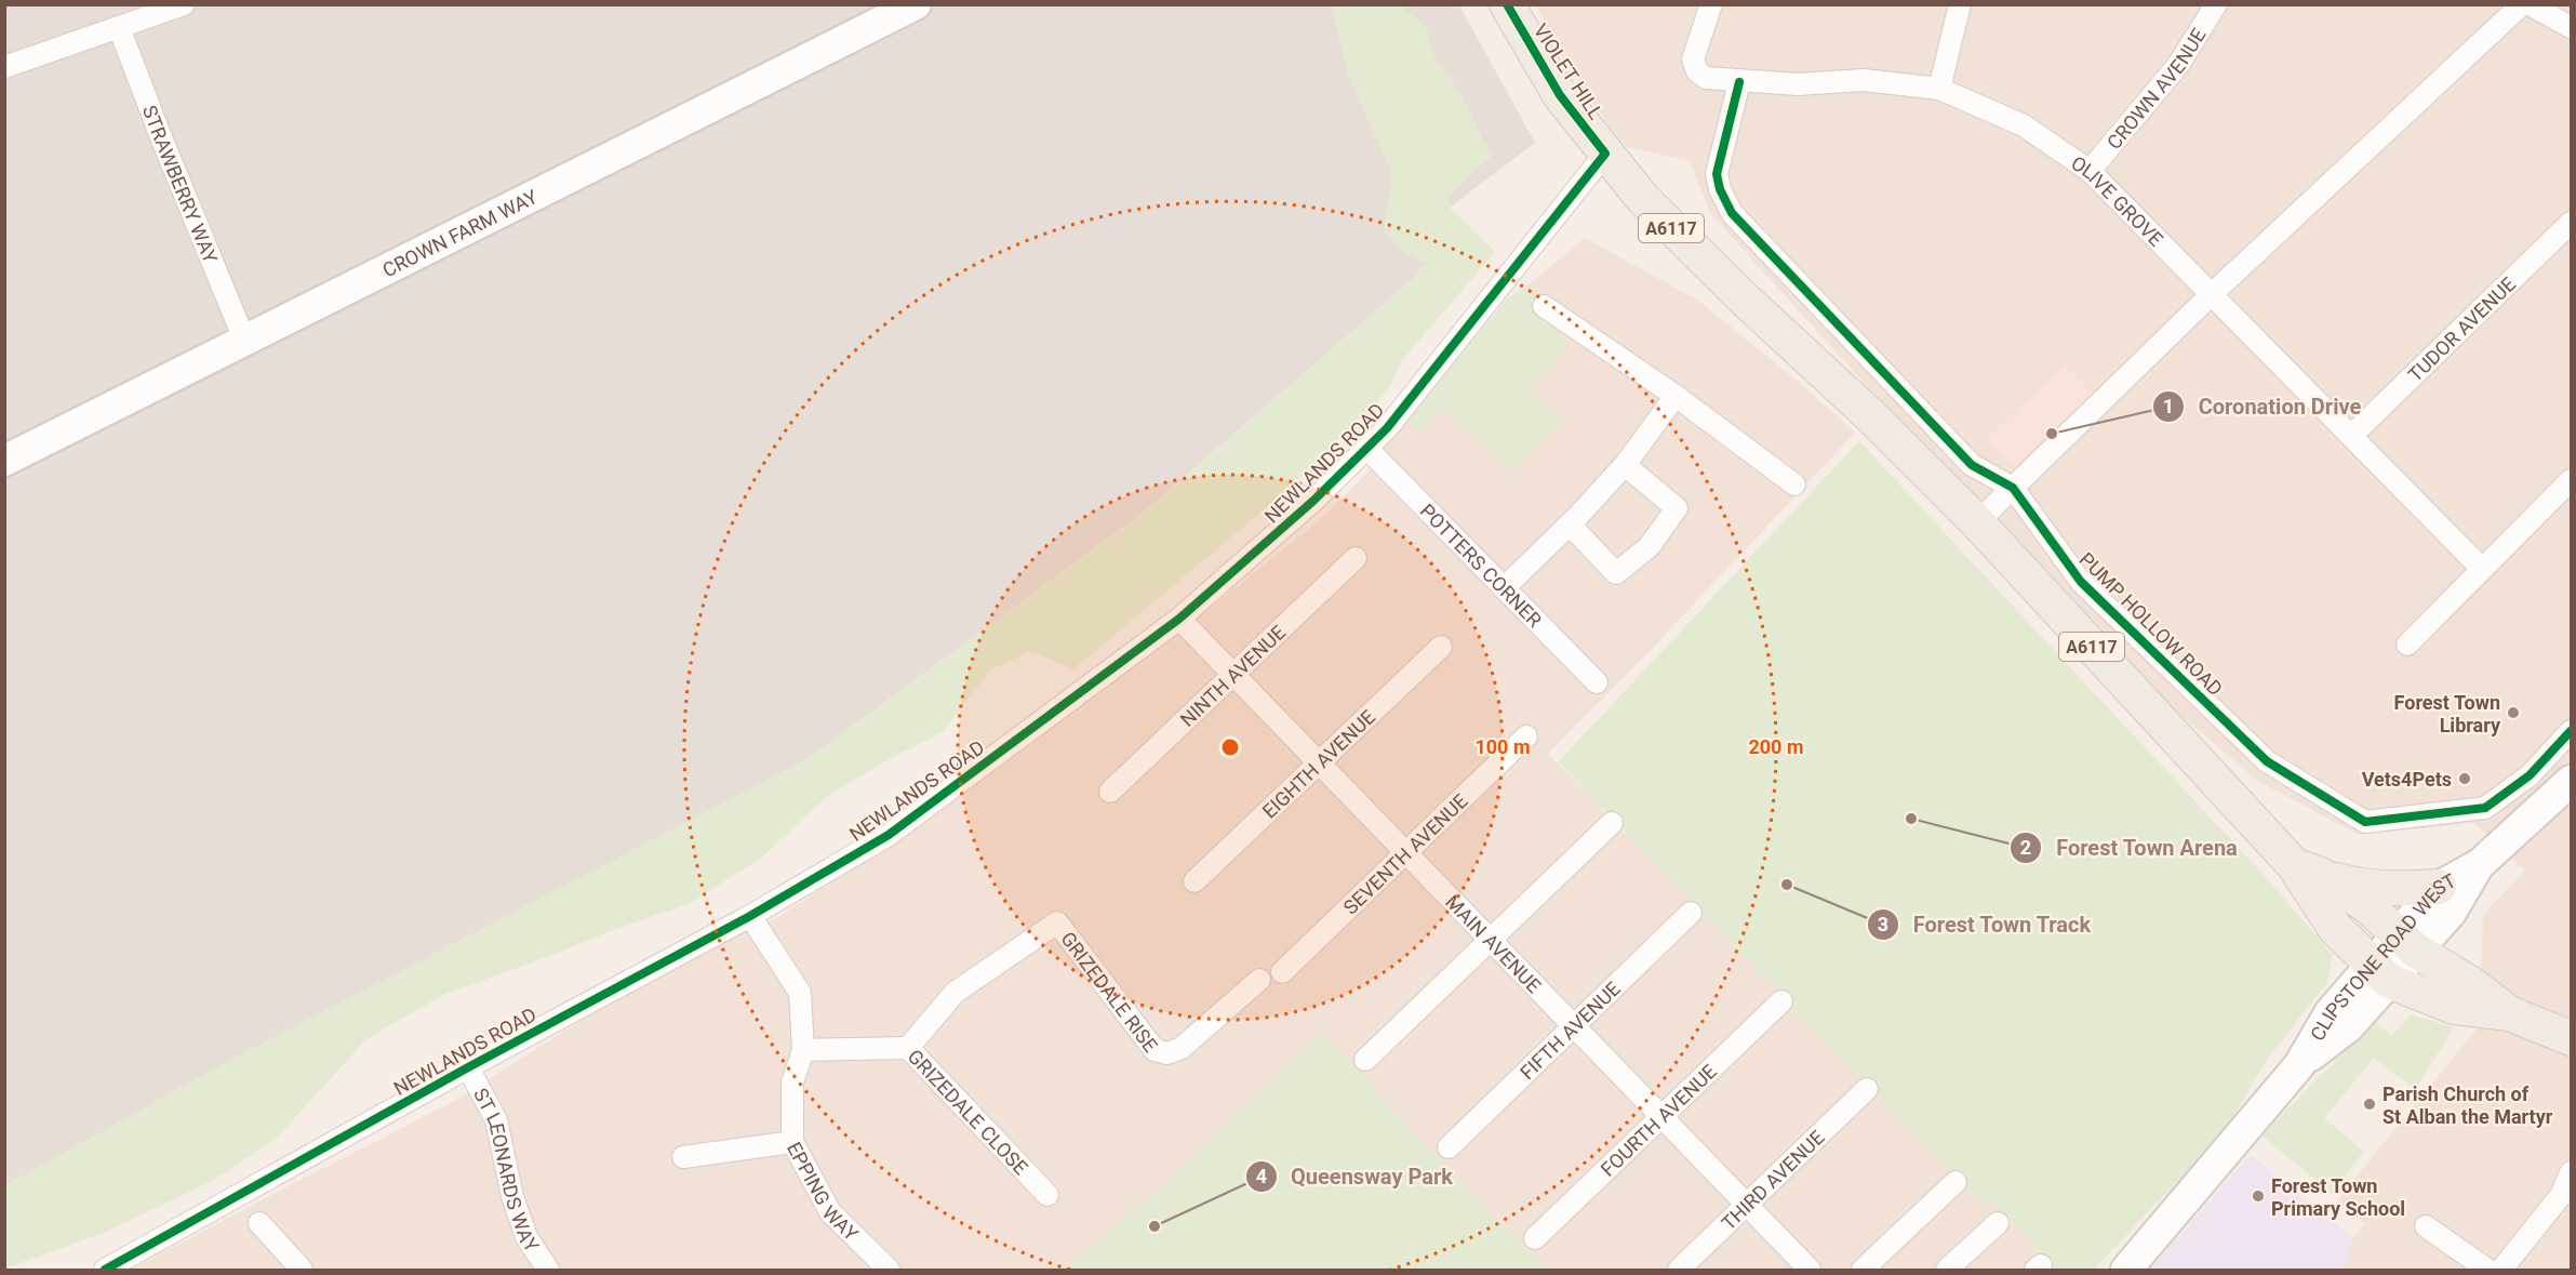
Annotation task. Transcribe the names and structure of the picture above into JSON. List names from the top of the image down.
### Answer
{
  "streets": {
    "main road": ["VIOLET HILL", "A6117"],
    "street": [
      "CROWN AVENUE",
      "STRAWBERRY WAY",
      "OLIVE GROVE",
      "CROWN FARM WAY",
      "TUDOR AVENUE",
      "NEWLANDS ROAD",
      "POTTERS CORNER",
      "PUMP HOLLOW ROAD",
      "NINTH AVENUE",
      "EIGHTH AVENUE",
      "SEVENTH AVENUE",
      "MAIN AVENUE",
      "CLIPSTONE ROAD WEST",
      "GRIZEDALE RISE",
      "FIFTH AVENUE",
      "GRIZEDALE CLOSE",
      "FOURTH AVENUE",
      "ST LEONARDS WAY",
      "THIRD AVENUE",
      "EPPING WAY"
    ]
  },
  "crossings": [
    ["VIOLET HILL", "A6117"],
    ["VIOLET HILL", "NEWLANDS ROAD"],
    ["CROWN AVENUE", "OLIVE GROVE"],
    ["STRAWBERRY WAY", "CROWN FARM WAY"],
    ["OLIVE GROVE", "TUDOR AVENUE"],
    ["OLIVE GROVE", "PUMP HOLLOW ROAD"],
    ["A6117", "NEWLANDS ROAD"],
    ["A6117", "CLIPSTONE ROAD WEST"],
    ["NEWLANDS ROAD", "POTTERS CORNER"],
    ["NEWLANDS ROAD", "MAIN AVENUE"],
    ["NEWLANDS ROAD", "ST LEONARDS WAY"],
    ["NEWLANDS ROAD", "EPPING WAY"],
    ["NINTH AVENUE", "MAIN AVENUE"],
    ["EIGHTH AVENUE", "MAIN AVENUE"],
    ["SEVENTH AVENUE", "MAIN AVENUE"],
    ["MAIN AVENUE", "FIFTH AVENUE"],
    ["MAIN AVENUE", "FOURTH AVENUE"],
    ["MAIN AVENUE", "THIRD AVENUE"],
    ["GRIZEDALE RISE", "GRIZEDALE CLOSE"],
    ["GRIZEDALE CLOSE", "EPPING WAY"]
  ],
  "places": [
    "Coronation Drive",
    "Forest Town Library",
    "Vets4Pets",
    "Forest Town Arena",
    "Forest Town Track",
    "Parish Church of St Alban the Martyr",
    "Forest Town Primary School",
    "Queensway Park"
  ],
  "rings": ["100 m", "200 m"]
}
